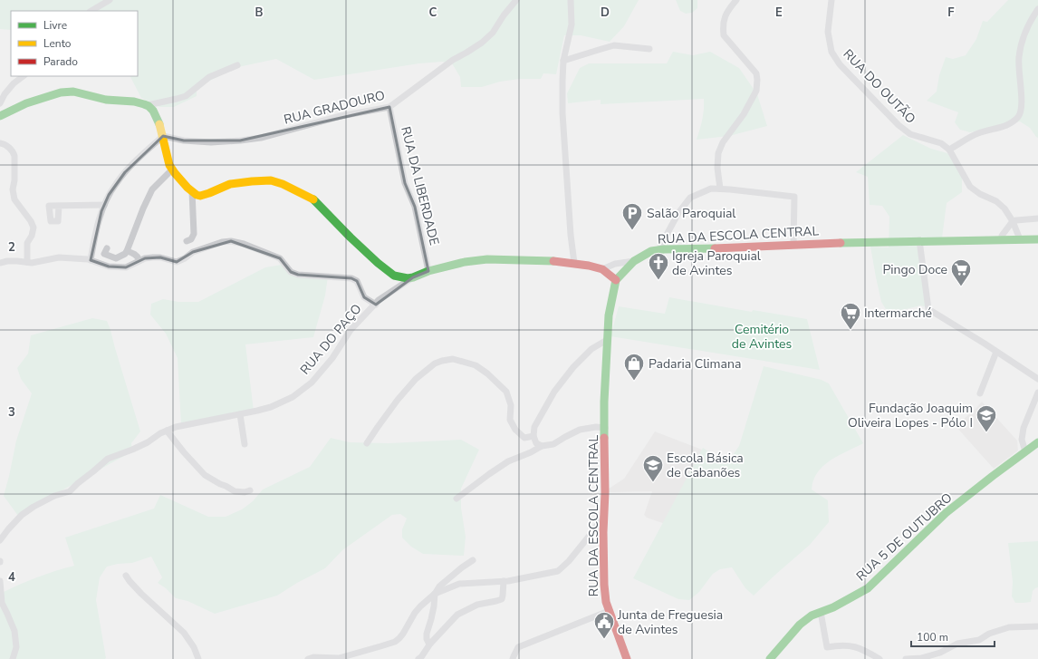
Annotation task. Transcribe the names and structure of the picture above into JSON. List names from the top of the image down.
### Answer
{
  "streets": {
    "street": [
      "RUA DO OUTÃO",
      "RUA GRADOURO",
      "RUA DA LIBERDADE",
      "RUA DA ESCOLA CENTRAL",
      "RUA DO PAÇO",
      "RUA 5 DE OUTUBRO"
    ]
  },
  "crossings": [
    ["RUA GRADOURO", "RUA DA LIBERDADE"]
  ],
  "parks": ["Cemitério de Avintes"],
  "places": {
    "parking": ["Salão Paroquial"],
    "church": ["Igreja Paroquial de Avintes"],
    "supermarket": ["Pingo Doce", "Intermarché"],
    "shop": ["Padaria Climana"],
    "school or university": ["Fundação Joaquim Oliveira Lopes - Pólo I", "Escola Básica de Cabanões"],
    "public building": ["Junta de Freguesia de Avintes"]
  },
  "legend": ["Livre", "Lento", "Parado"],
  "scale_bar": "100 m",
  "grid": {
    "columns": [
      "B",
      "C",
      "D",
      "E",
      "F"
    ],
    "rows": ["2", "3", "4"]
  }
}
